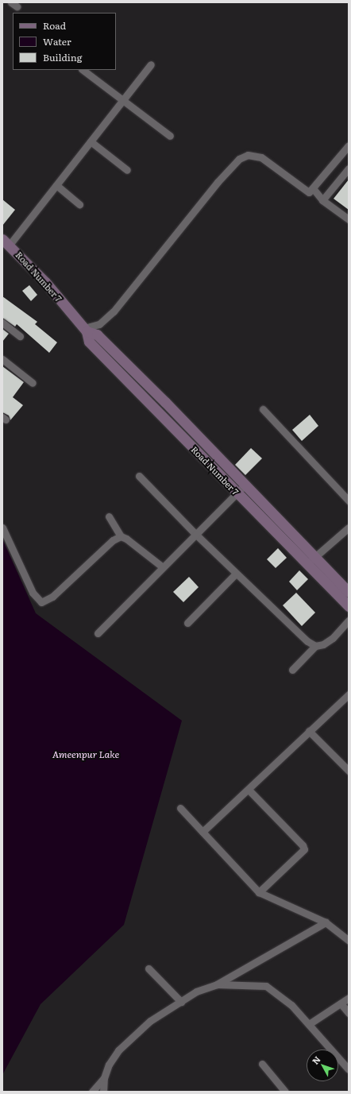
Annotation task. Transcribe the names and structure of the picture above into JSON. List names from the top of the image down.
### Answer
{
  "streets": {
    "street": ["Road Number 7"]
  },
  "water": ["Ameenpur Lake"],
  "legend": ["Road", "Water", "Building"],
  "north": "top left"
}
